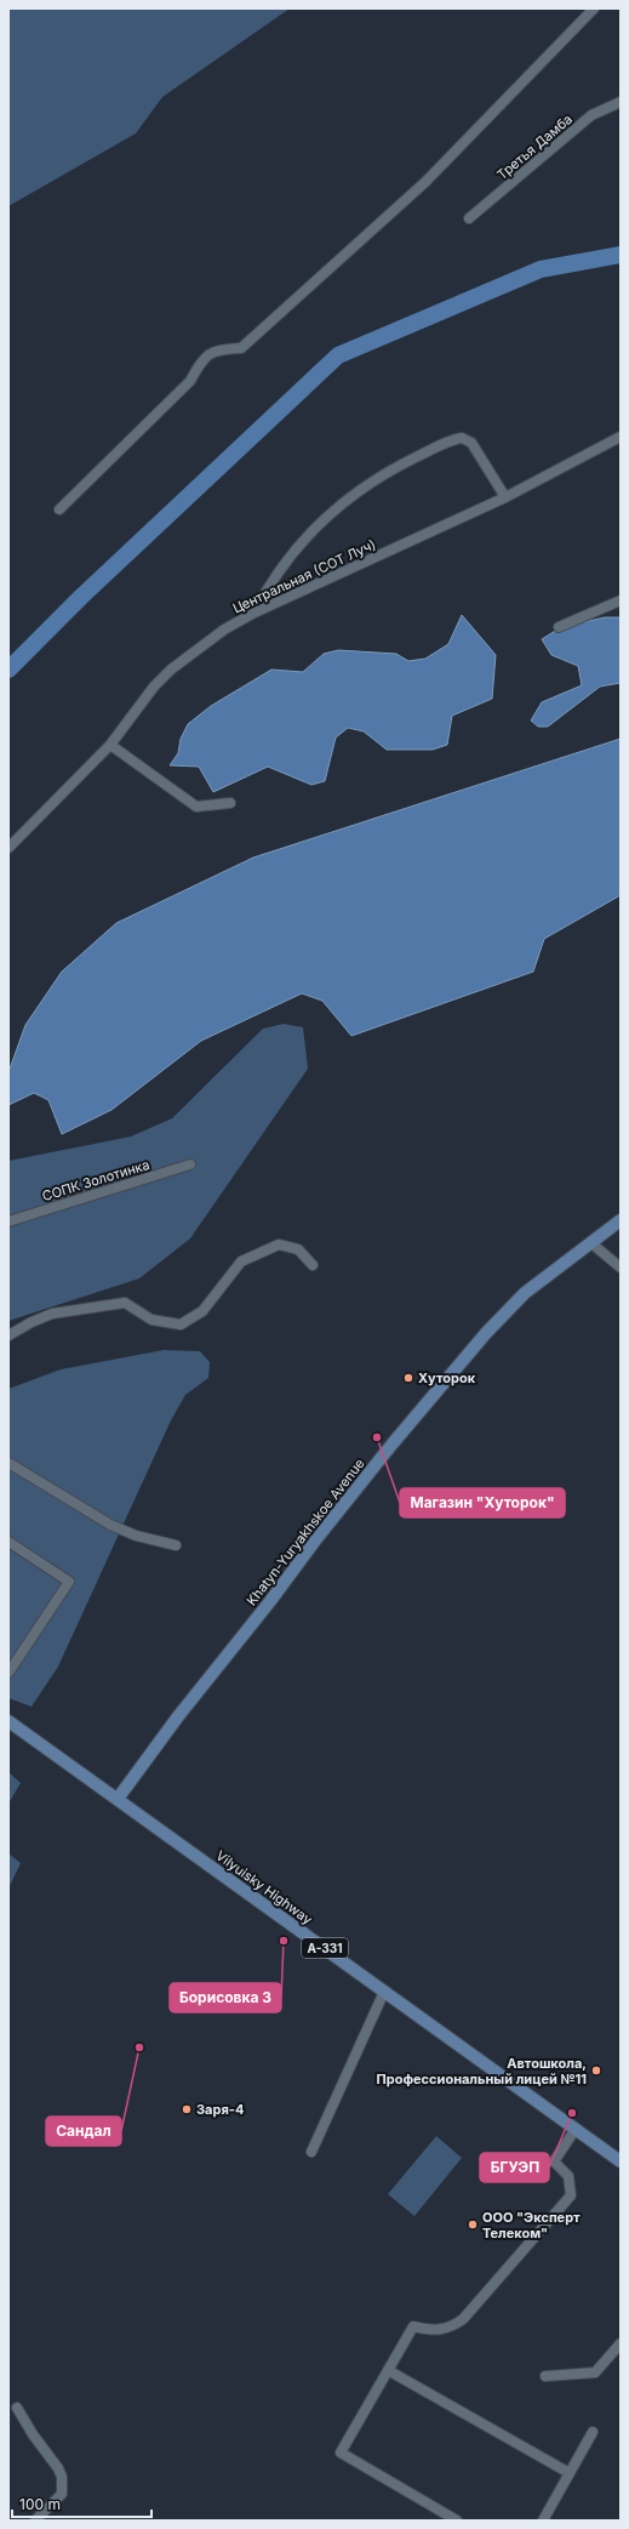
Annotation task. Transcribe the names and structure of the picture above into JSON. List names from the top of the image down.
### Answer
{
  "streets": {
    "main road": ["Khatyn-Yuryakhskoe Avenue", "Vilyuisky Highway", "А-331"],
    "street": ["Третья Дамба", "Центральная (СОТ Луч)", "СОПК Золотинка"]
  },
  "crossings": [
    ["Khatyn-Yuryakhskoe Avenue", "Vilyuisky Highway"]
  ],
  "places": [
    "Хуторок",
    "Магазин \"Хуторок\"",
    "Борисовка 3",
    "Сандал",
    "Автошкола, Профессиональный лицей №11",
    "Заря-4",
    "БГУЭП",
    "ООО \"Эксперт Телеком\""
  ],
  "scale_bar": "100 m"
}
